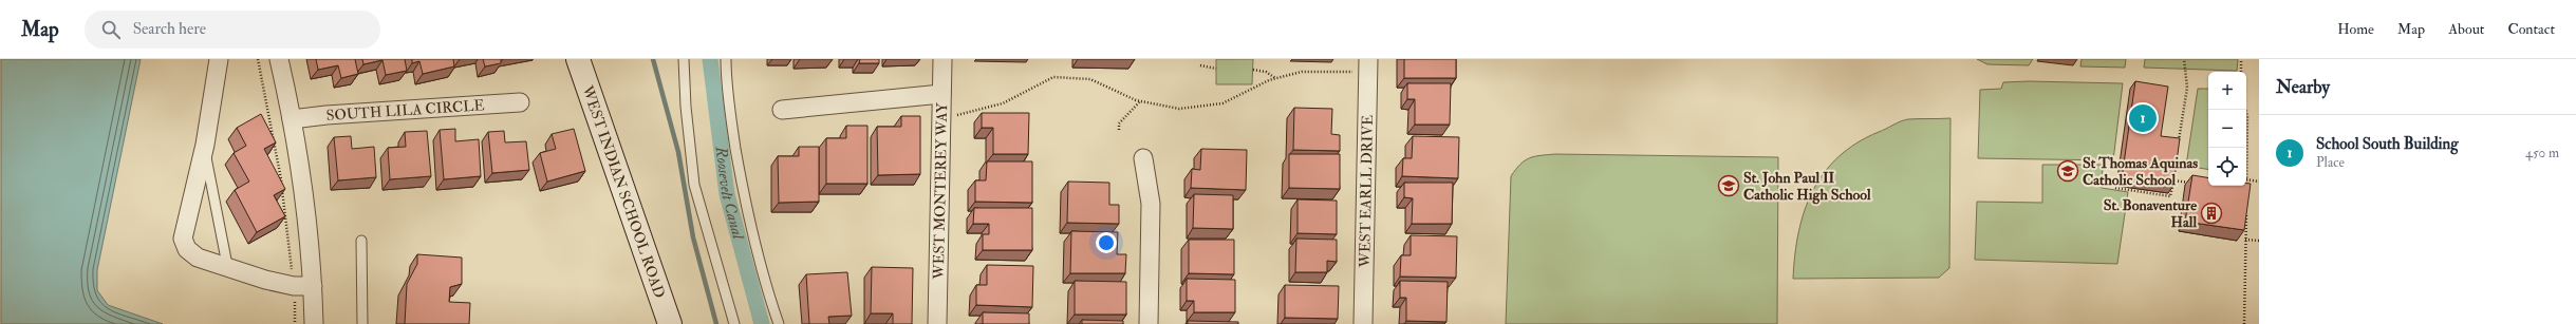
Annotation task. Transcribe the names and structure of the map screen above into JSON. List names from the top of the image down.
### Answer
{
  "streets": {
    "main road": ["WEST INDIAN SCHOOL ROAD"],
    "street": ["SOUTH LILA CIRCLE", "WEST MONTEREY WAY", "WEST EARLL DRIVE"]
  },
  "water": ["Roosevelt Canal"],
  "places": {
    "school or university": ["St Thomas Aquinas Catholic School", "St. John Paul II Catholic High School"],
    "building": ["St. Bonaventure Hall"]
  },
  "page": {
    "header": "Map",
    "search": "Search here",
    "nav": [
      "Home",
      "Map",
      "About",
      "Contact"
    ],
    "heading": "Nearby",
    "map_buttons": ["+", "−"],
    "pins": "1",
    "list": [
      {
        "mark": "1",
        "name": "School South Building",
        "note": "Place",
        "value": "450 m"
      }
    ]
  }
}
